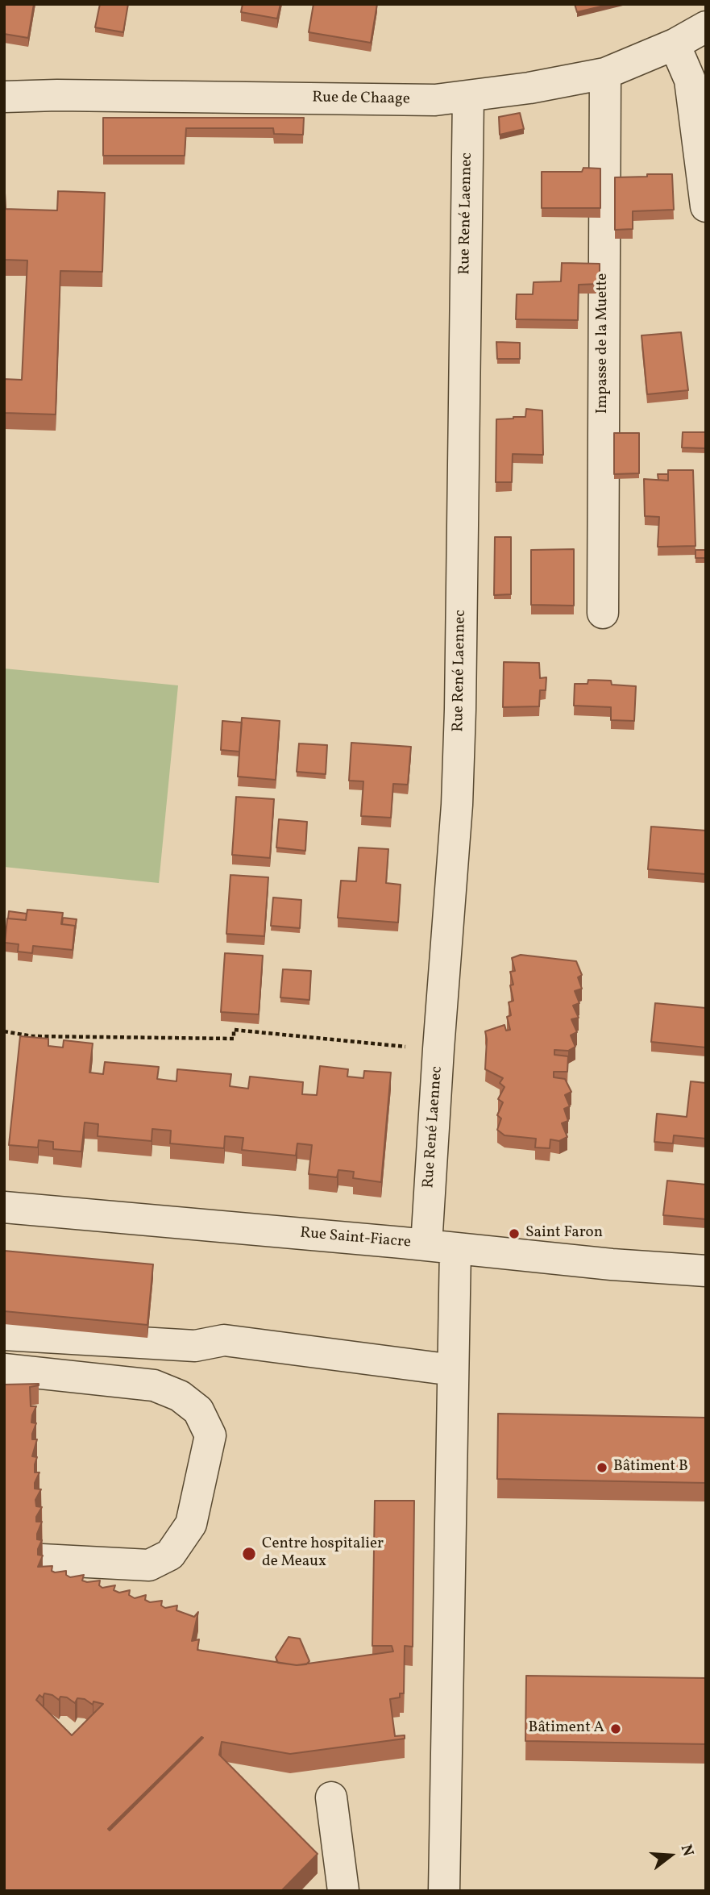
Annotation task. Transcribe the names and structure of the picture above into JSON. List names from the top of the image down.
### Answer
{
  "streets": {
    "street": [
      "Rue de Chaage",
      "Rue René Laennec",
      "Impasse de la Muette",
      "Rue Saint-Fiacre"
    ]
  },
  "crossings": [
    ["Rue de Chaage", "Rue René Laennec"],
    ["Rue de Chaage", "Impasse de la Muette"],
    ["Rue René Laennec", "Rue Saint-Fiacre"]
  ],
  "places": [
    "Saint Faron",
    "Bâtiment B",
    "Centre hospitalier de Meaux",
    "Bâtiment A"
  ],
  "north": "right"
}
